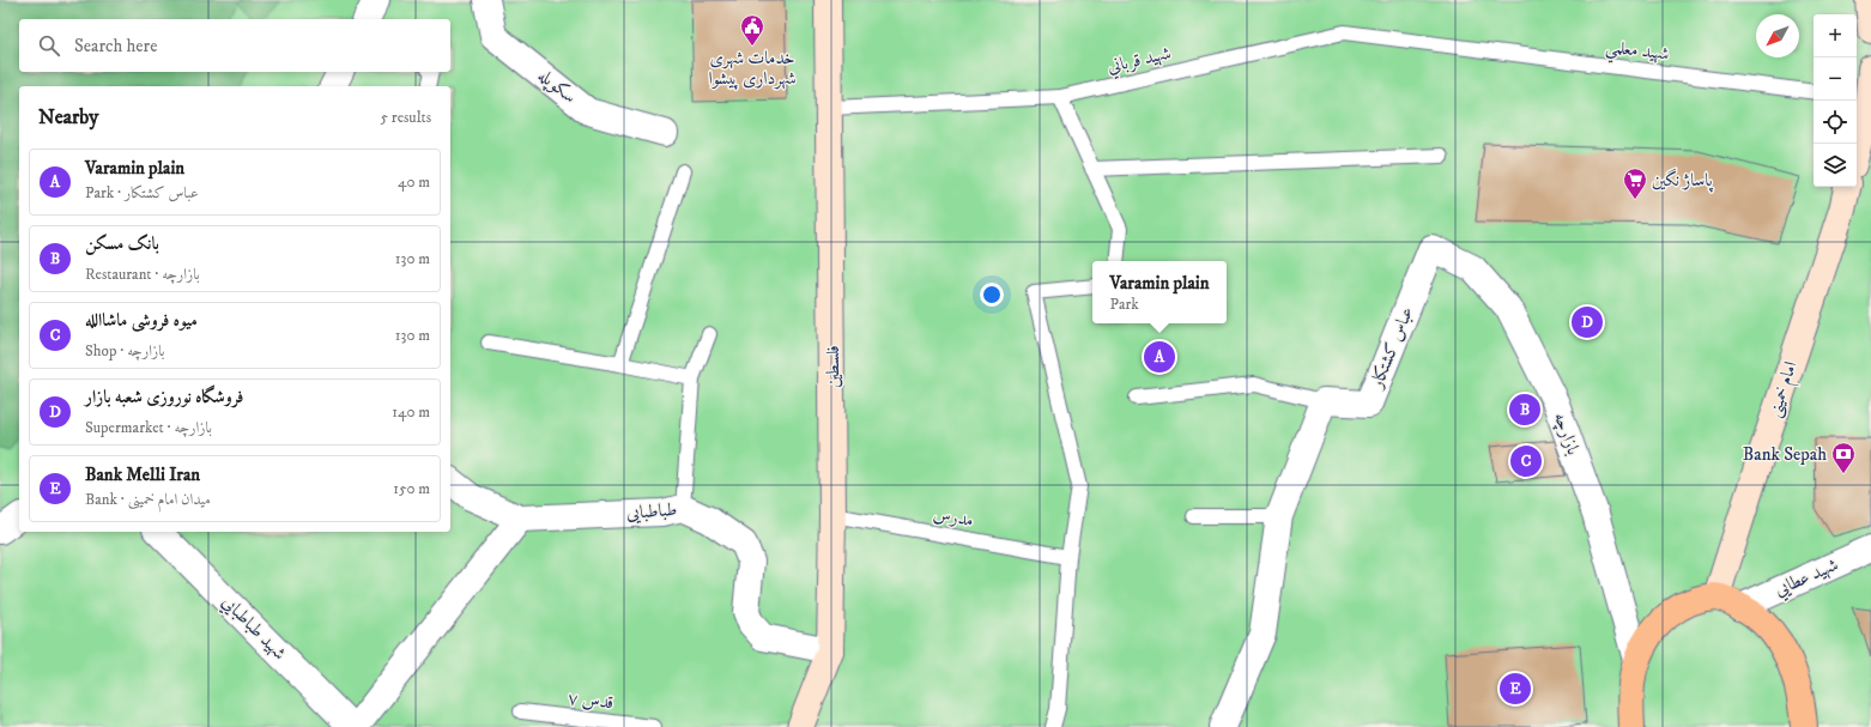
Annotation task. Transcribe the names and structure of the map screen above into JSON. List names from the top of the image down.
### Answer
{
  "streets": {
    "main road": ["فلسطین", "امام خمینی"],
    "street": [
      "سکوپله",
      "عباس كشتكار",
      "بازارچه",
      "طباطبایی",
      "شهيد عطايي",
      "شهيد طباطبايي"
    ],
    "lane": [
      "شهيد معلمي",
      "شهيد قرباني",
      "مدرس",
      "قدس ۷"
    ]
  },
  "crossings": [
    ["شهيد معلمي", "شهيد قرباني"],
    ["شهيد قرباني", "فلسطین"],
    ["عباس كشتكار", "بازارچه"],
    ["فلسطین", "طباطبایی"],
    ["فلسطین", "مدرس"]
  ],
  "places": {
    "public building": ["خدمات شهری شهرداری پیشوا"],
    "supermarket": ["پاساژ نگین"],
    "bank": ["Bank Sepah"]
  },
  "north": "bottom left",
  "page": {
    "map_buttons": ["+", "−"],
    "search": "Search here",
    "heading": ["Nearby", "5 results"],
    "list": [
      {
        "mark": "A",
        "name": "Varamin plain",
        "note": "Park · عباس كشتكار",
        "value": "40 m"
      },
      {
        "mark": "B",
        "name": "بانک مسکن",
        "note": "Restaurant · بازارچه",
        "value": "130 m"
      },
      {
        "mark": "C",
        "name": "میوه فروشی ماشاالله",
        "note": "Shop · بازارچه",
        "value": "130 m"
      },
      {
        "mark": "D",
        "name": "فروشگاه نوروزی شعبه بازار",
        "note": "Supermarket · بازارچه",
        "value": "140 m"
      },
      {
        "mark": "E",
        "name": "Bank Melli Iran",
        "note": "Bank · میدان امام خمینی",
        "value": "150 m"
      }
    ],
    "popup": ["Varamin plain", "Park"],
    "pins": [
      "D",
      "A",
      "B",
      "C",
      "E"
    ]
  }
}
